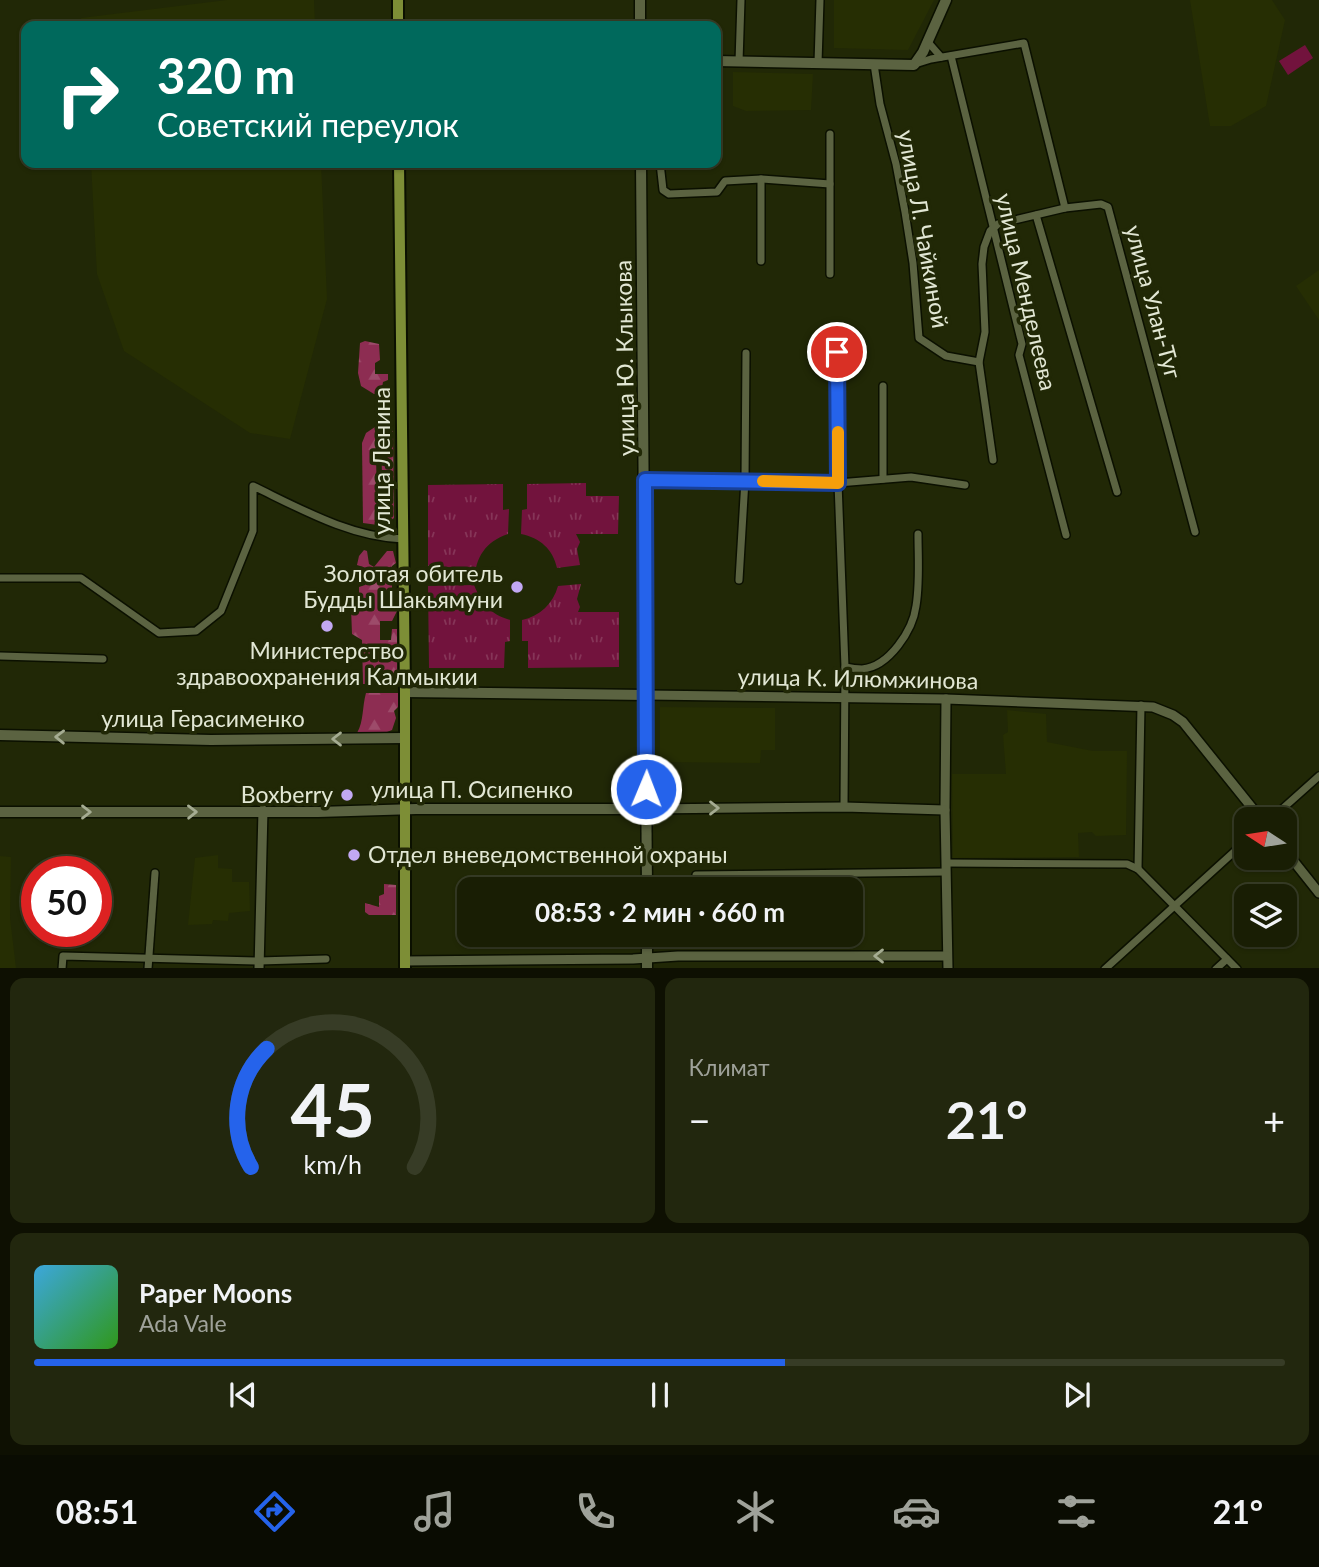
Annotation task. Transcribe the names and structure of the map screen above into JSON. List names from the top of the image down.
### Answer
{
  "streets": {
    "main road": [
      "улица Ю. Клыкова",
      "улица Ленина",
      "улица К. Илюмжинова",
      "улица Герасименко",
      "улица П. Осипенко"
    ],
    "street": ["улица Л. Чайкиной", "улица Менделеева", "улица Улан-Туг"]
  },
  "crossings": [
    ["улица Ю. Клыкова", "улица К. Илюмжинова"],
    ["улица Ю. Клыкова", "улица П. Осипенко"],
    ["улица Ленина", "улица К. Илюмжинова"],
    ["улица Ленина", "улица Герасименко"],
    ["улица Ленина", "улица П. Осипенко"]
  ],
  "one_way": ["улица Герасименко"],
  "places": [
    "Золотая обитель Будды Шакьямуни",
    "Министерство здравоохранения Калмыкии",
    "Boxberry",
    "Отдел вневедомственной охраны"
  ],
  "north": "left",
  "page": {
    "turn": ["320 m", "Советский переулок"],
    "limit": "50",
    "trip": "08:53 · 2 мин · 660 m",
    "tile": "Климат",
    "heat": ["−", "21°", "+"],
    "song": ["Paper Moons", "Ada Vale"],
    "tabs": ["08:51", "21°"],
    "gauge": ["45", "km/h"]
  }
}
